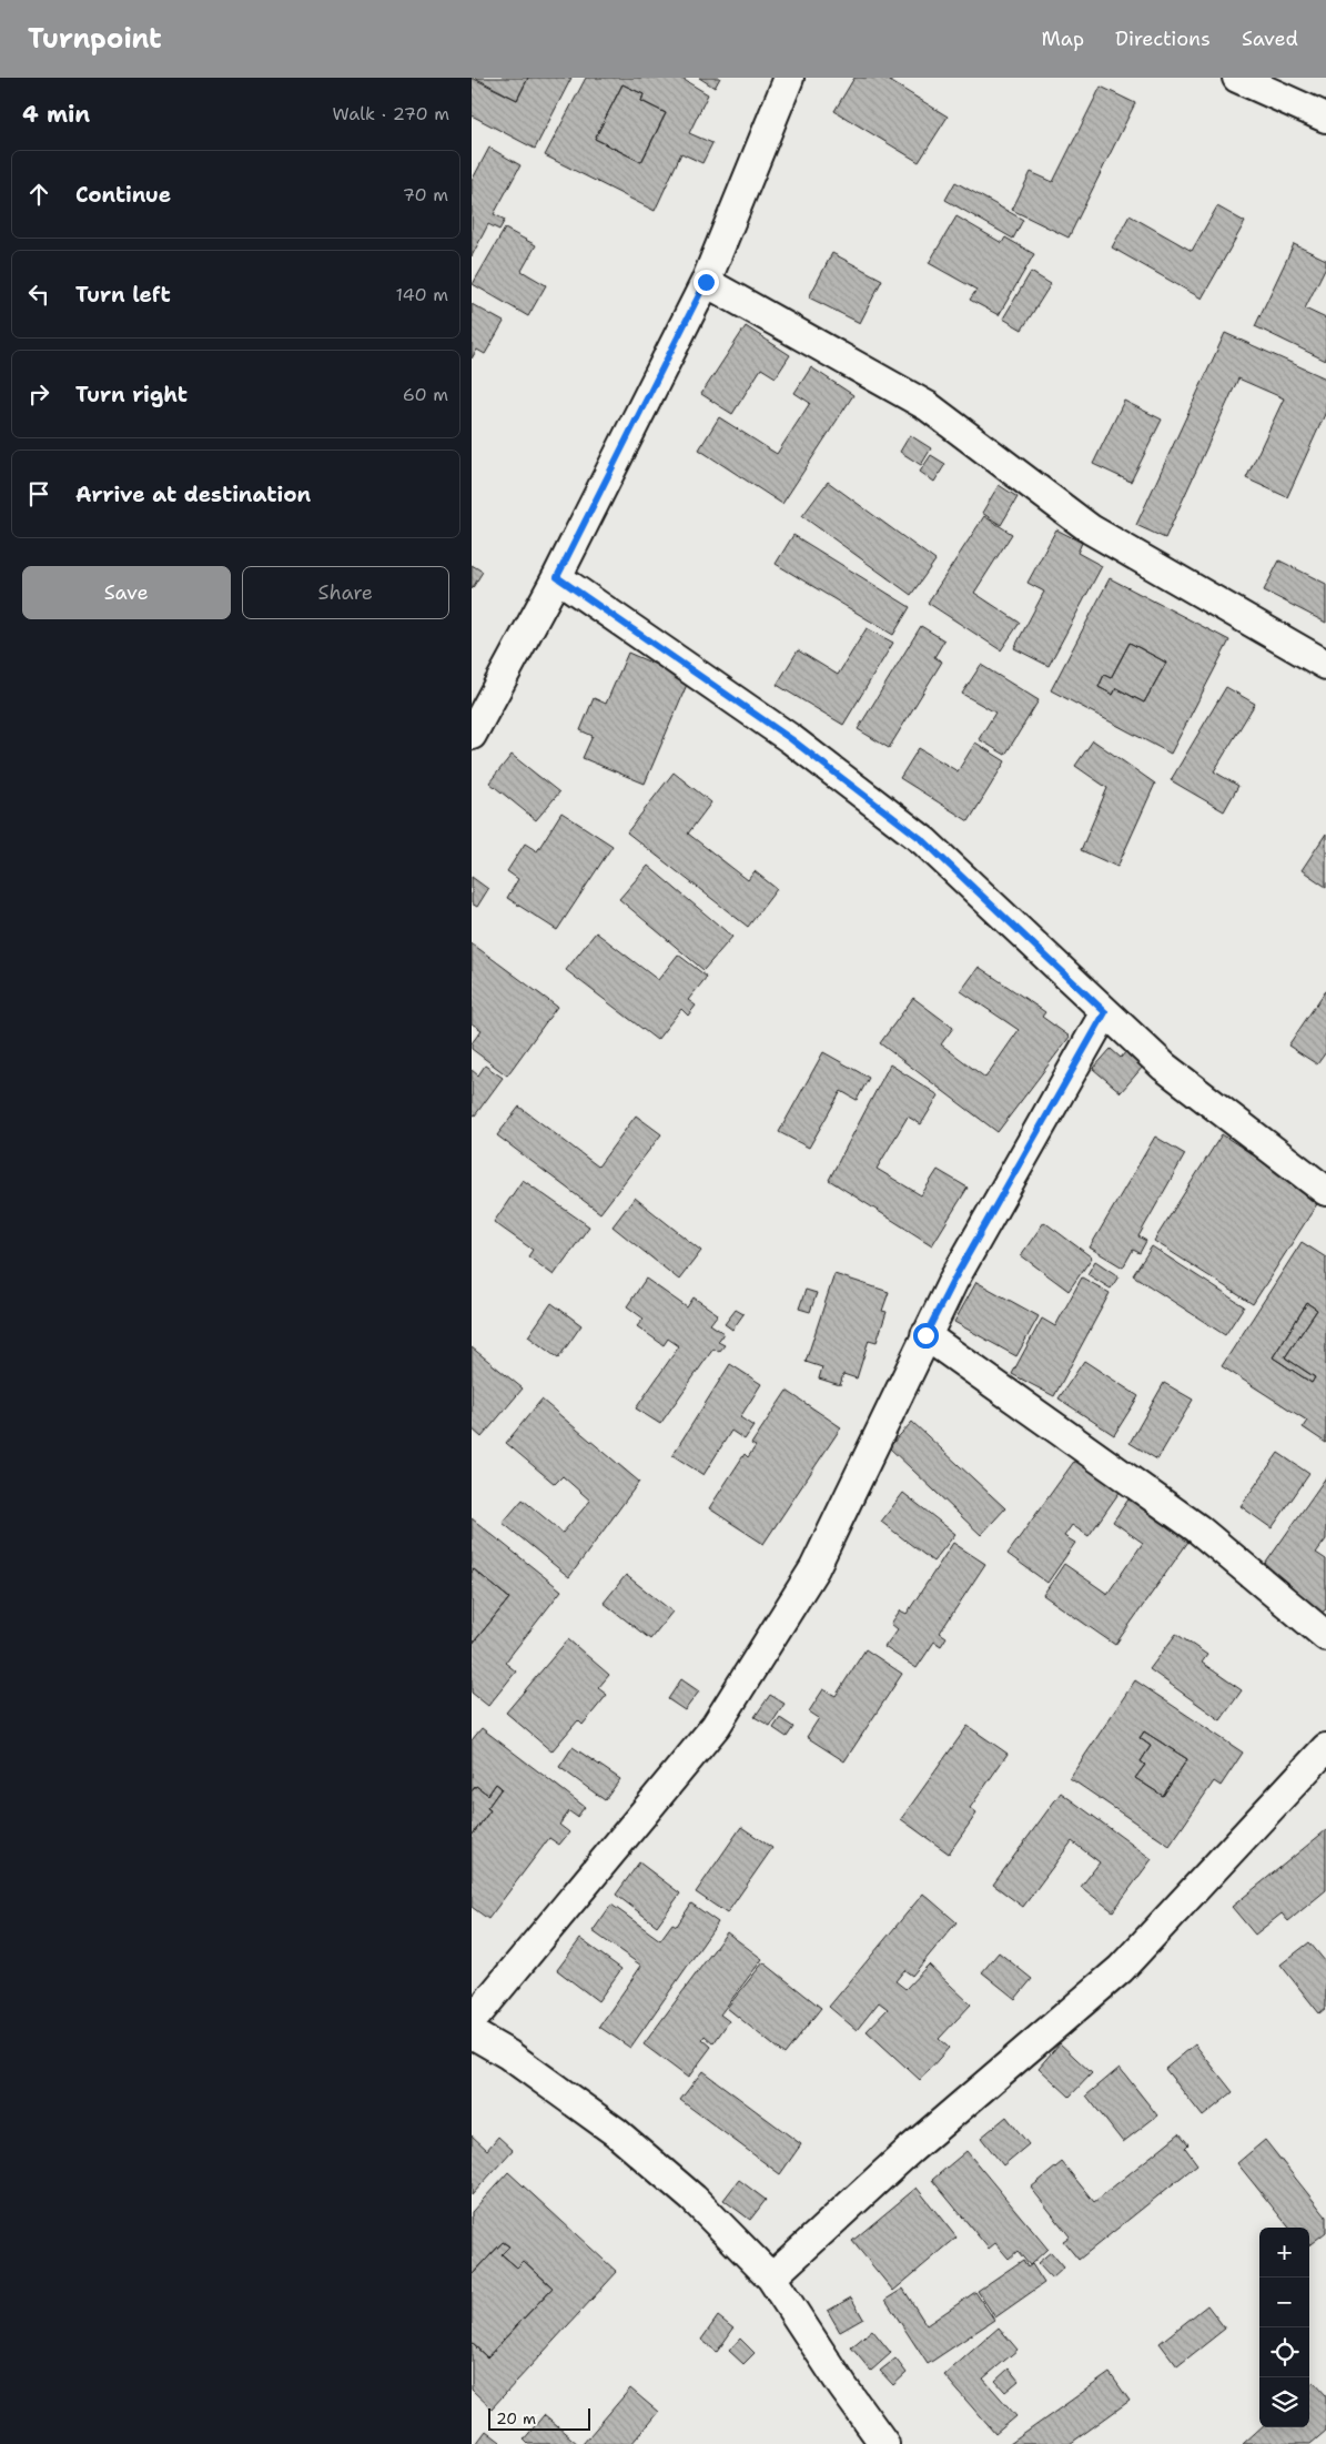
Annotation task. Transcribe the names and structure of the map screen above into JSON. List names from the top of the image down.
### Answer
{
  "scale_bar": "20 m",
  "page": {
    "header": "Turnpoint",
    "nav": ["Map", "Directions", "Saved"],
    "heading": ["4 min", "Walk · 270 m"],
    "list": [
      ["Continue", "70 m"],
      ["Turn left", "140 m"],
      ["Turn right", "60 m"],
      "Arrive at destination"
    ],
    "buttons": ["Save", "Share"],
    "map_buttons": ["+", "−"],
    "scale": "20 m"
  }
}
